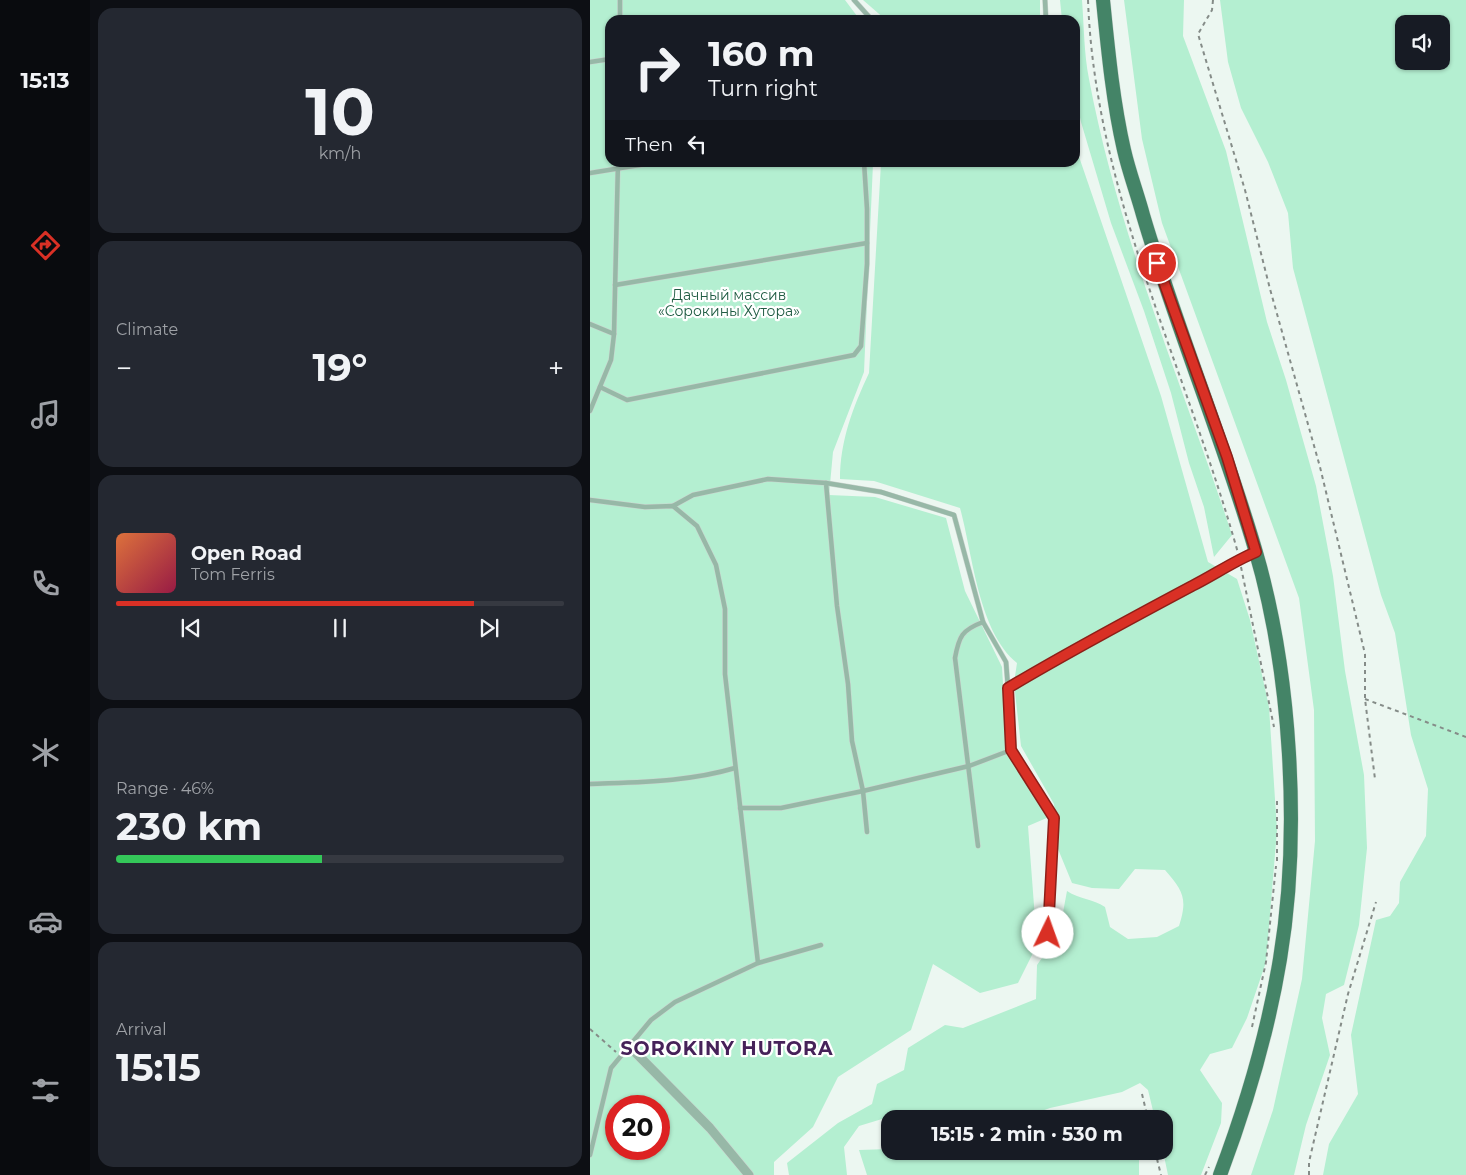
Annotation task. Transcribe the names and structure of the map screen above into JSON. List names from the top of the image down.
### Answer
{
  "districts": ["SOROKINY HUTORA"],
  "parks": ["Дачный массив «Сорокины Хутора»"],
  "page": {
    "tabs": "15:13",
    "tile": [
      ["10", "km/h"],
      "Climate",
      ["Range · 46%", "230 km"],
      ["Arrival", "15:15"]
    ],
    "turn": ["160 m", "Turn right"],
    "then": "Then",
    "heat": ["−", "19°", "+"],
    "song": ["Open Road", "Tom Ferris"],
    "limit": "20",
    "trip": "15:15 · 2 min · 530 m"
  }
}
